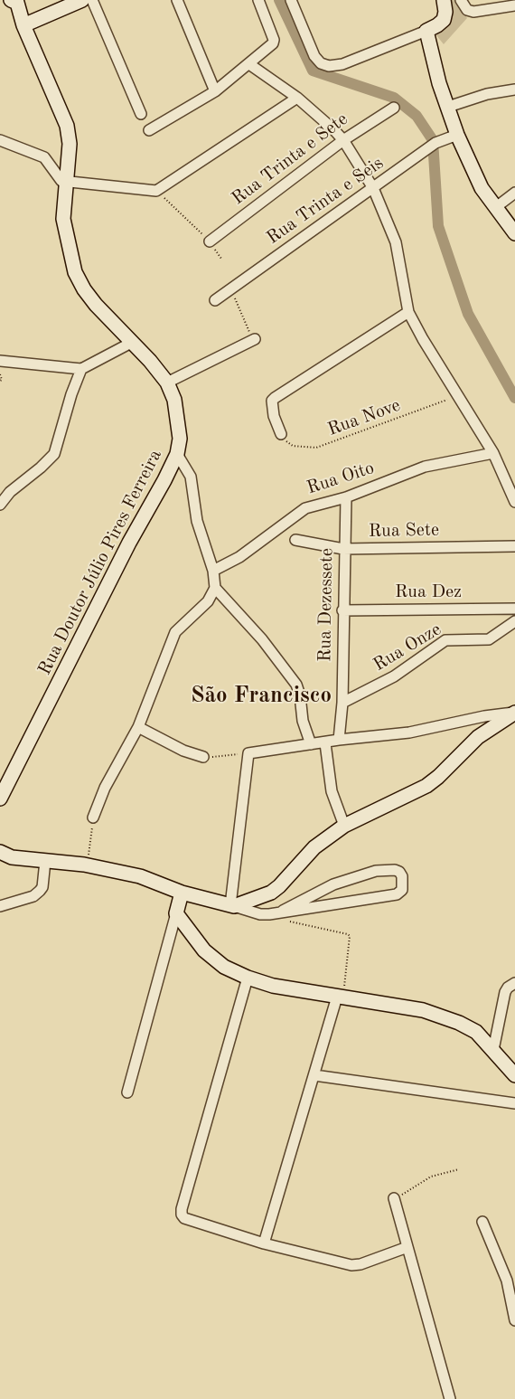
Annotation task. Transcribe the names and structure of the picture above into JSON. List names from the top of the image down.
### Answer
{
  "streets": {
    "street": [
      "Rua Trinta e Sete",
      "Rua Trinta e Seis",
      "Rua Oito",
      "Rua Sete",
      "Rua Doutor Júlio Pires Ferreira",
      "Rua Dez",
      "Rua Dezessete",
      "Rua Onze"
    ],
    "path": ["Rua Nove"]
  },
  "crossings": [
    ["Rua Oito", "Rua Dezessete"],
    ["Rua Sete", "Rua Dezessete"],
    ["Rua Dez", "Rua Dezessete"],
    ["Rua Dezessete", "Rua Onze"]
  ],
  "districts": ["São Francisco"]
}
